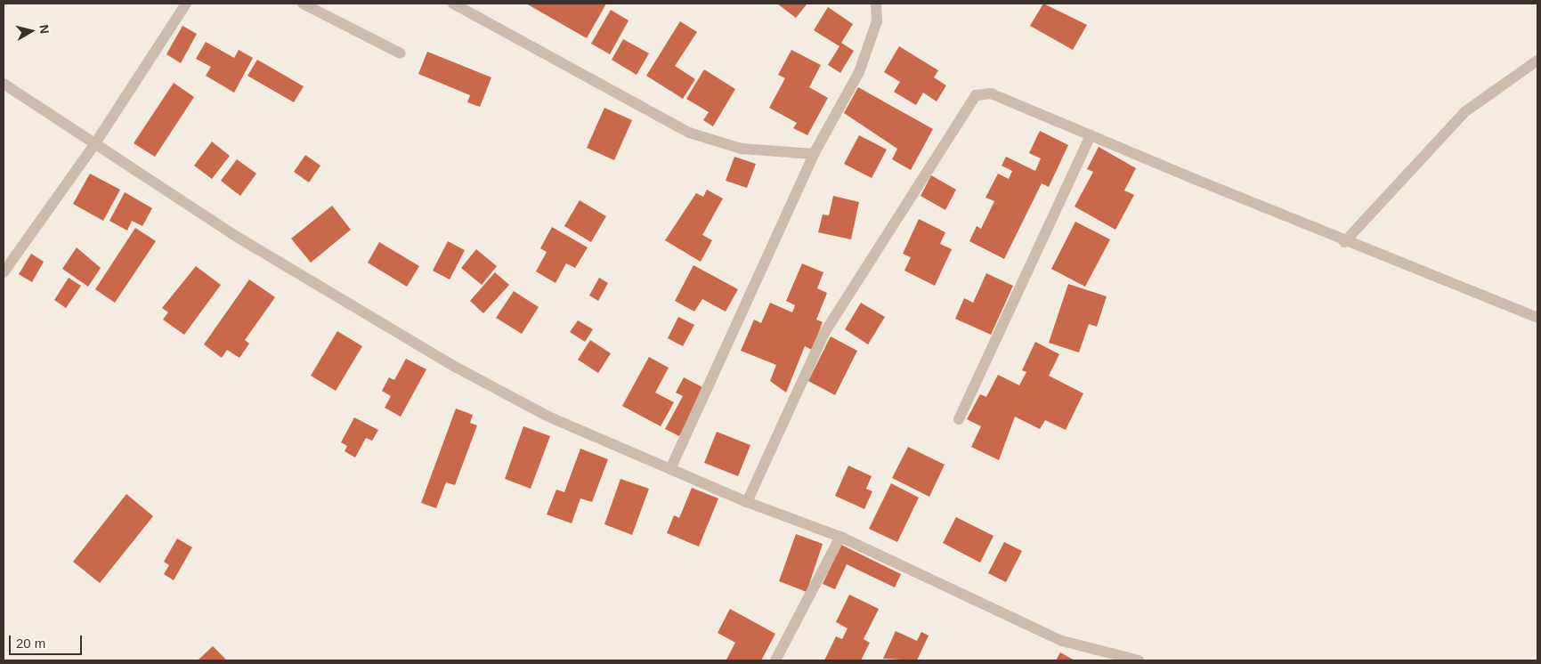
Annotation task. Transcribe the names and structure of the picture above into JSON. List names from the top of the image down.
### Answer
{
  "scale_bar": "20 m",
  "north": "right"
}
